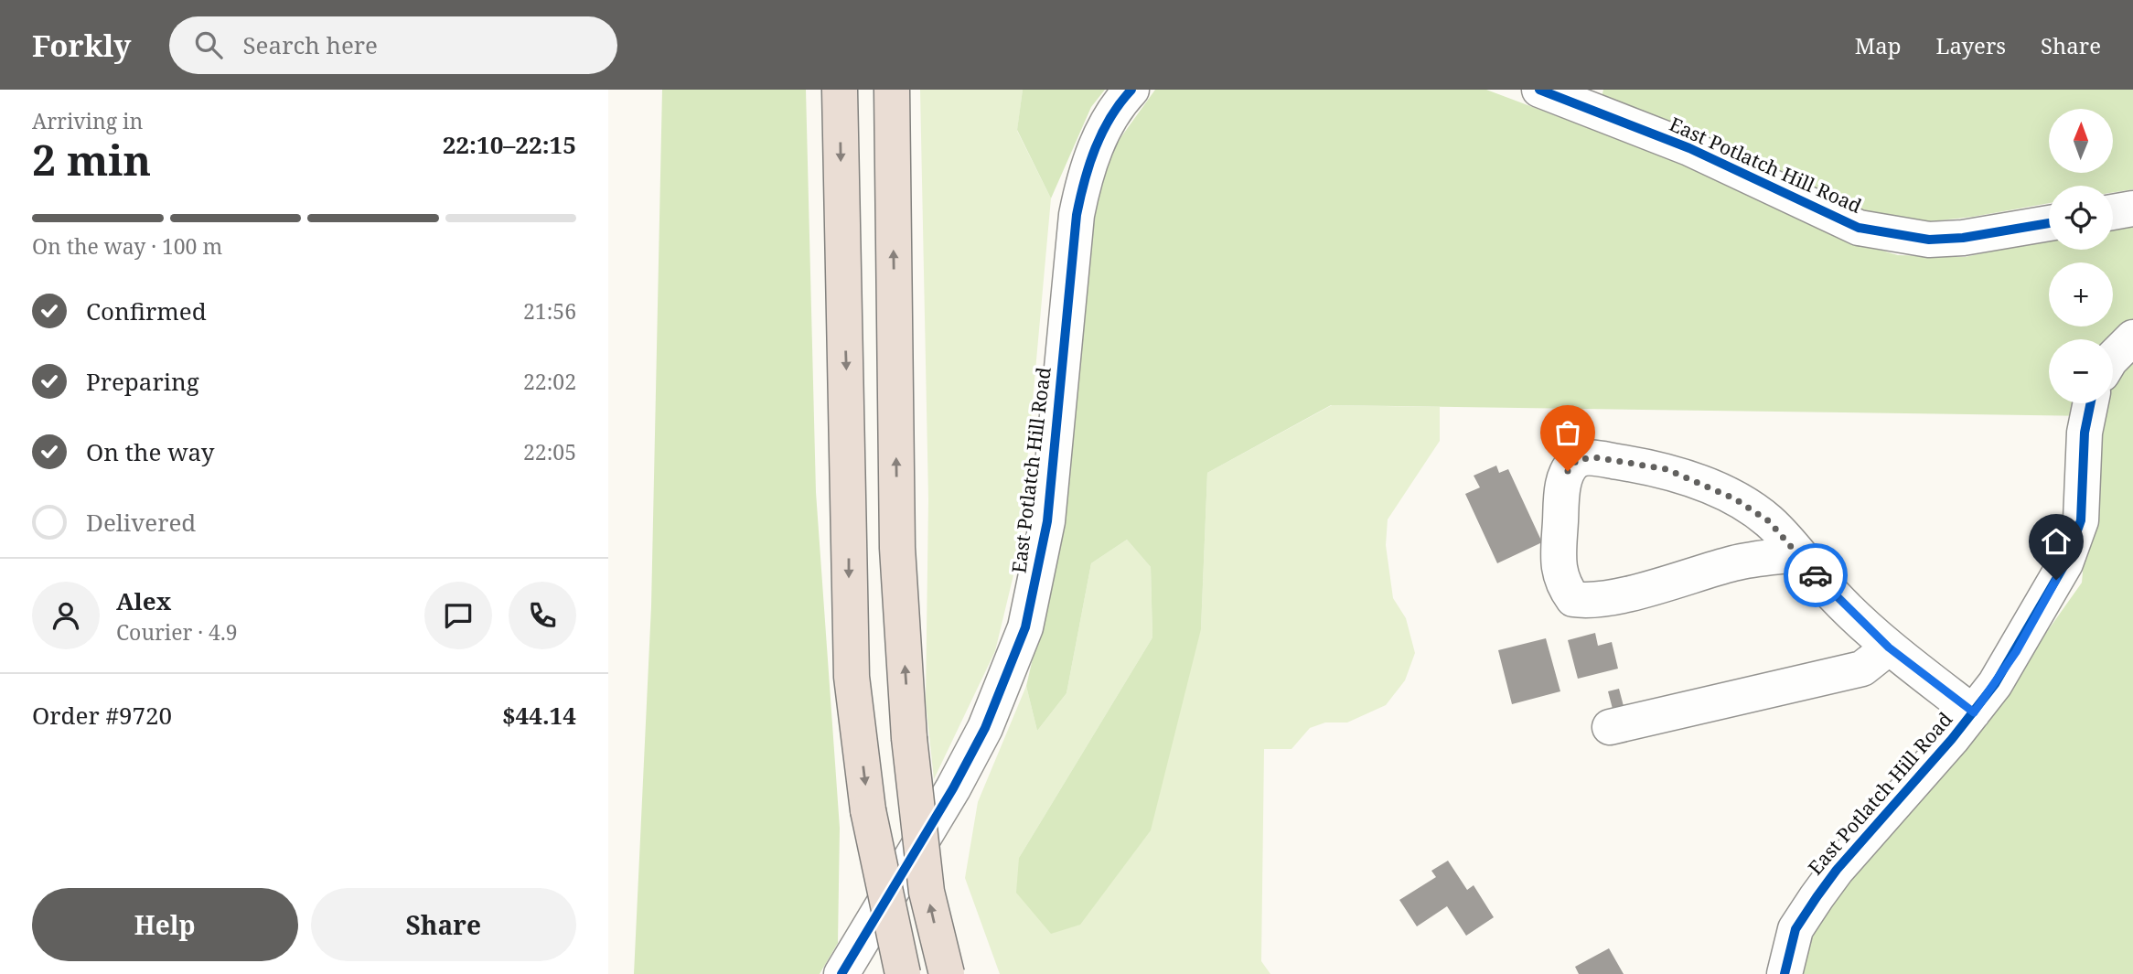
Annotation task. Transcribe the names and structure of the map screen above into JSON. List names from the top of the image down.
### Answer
{
  "streets": {
    "street": ["East Potlatch Hill Road"]
  },
  "north": "top",
  "page": {
    "header": "Forkly",
    "search": "Search here",
    "nav": ["Map", "Layers", "Share"],
    "heading": ["2 min", "Arriving in", "22:10–22:15"],
    "panel": [
      "Alex",
      "Courier · 4.9",
      "Order #9720",
      "$44.14"
    ],
    "map_buttons": ["+", "−"],
    "bar": "On the way · 100 m",
    "list": [
      ["Confirmed", "21:56"],
      ["Preparing", "22:02"],
      ["On the way", "22:05"],
      "Delivered"
    ],
    "buttons": ["Help", "Share"]
  }
}
